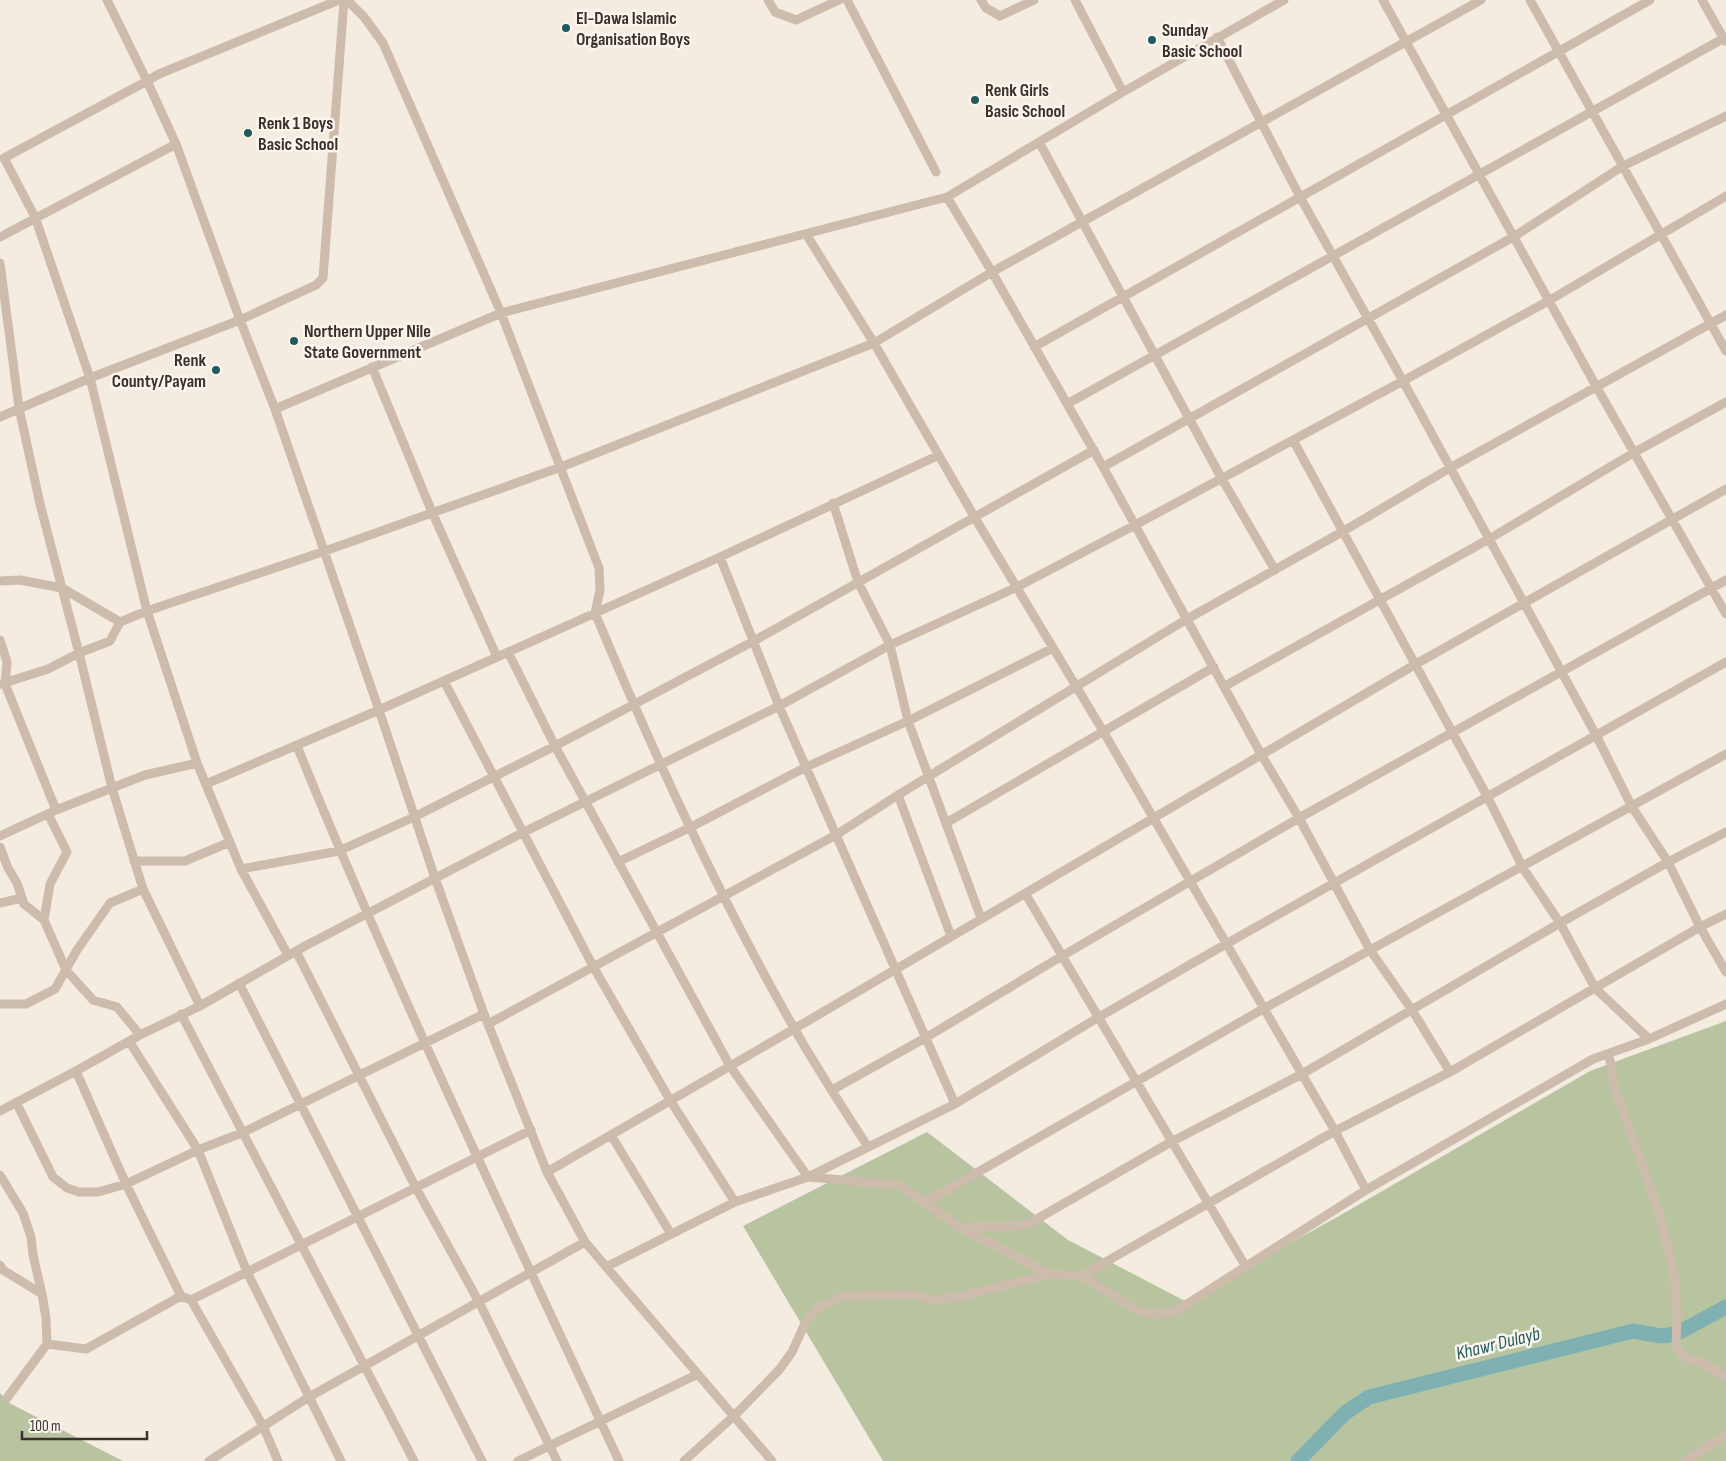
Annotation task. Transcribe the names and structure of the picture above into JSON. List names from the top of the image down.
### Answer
{
  "water": ["Khawr Dulayb"],
  "places": [
    "El-Dawa Islamic Organisation Boys",
    "Sunday Basic School",
    "Renk Girls Basic School",
    "Renk 1 Boys Basic School",
    "Northern Upper Nile State Government",
    "Renk County/Payam"
  ],
  "scale_bar": "100 m"
}
